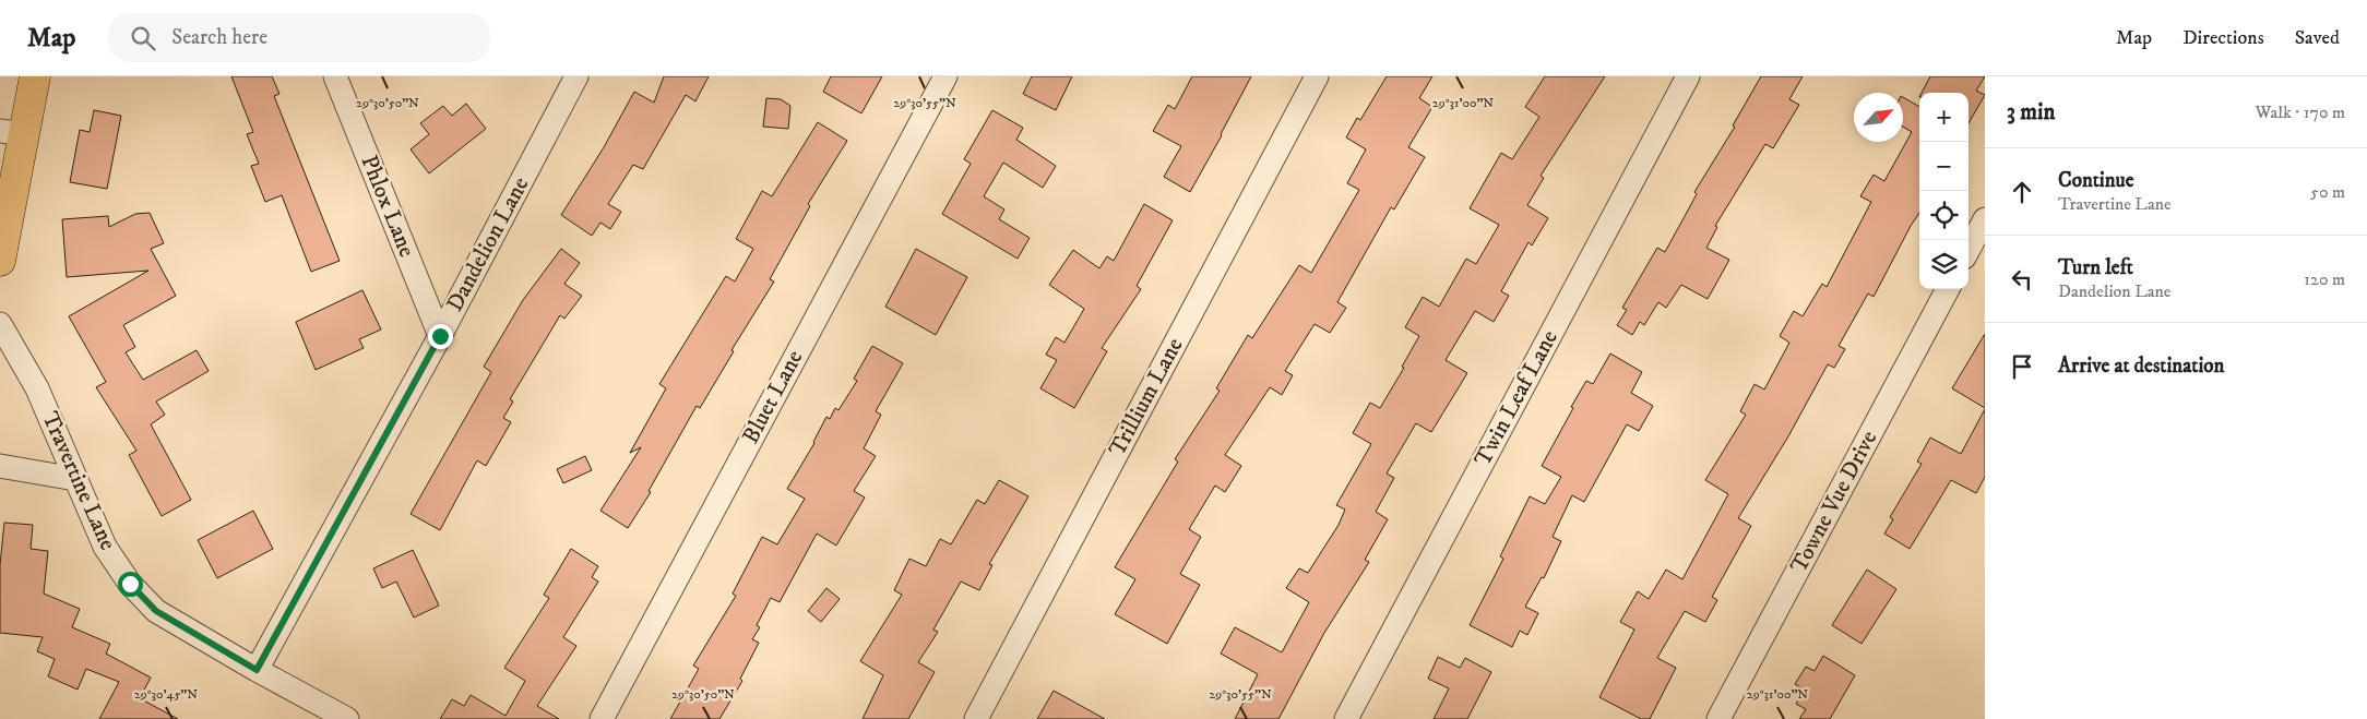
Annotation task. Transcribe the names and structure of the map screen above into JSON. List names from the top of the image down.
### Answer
{
  "streets": {
    "street": [
      "Phlox Lane",
      "Dandelion Lane",
      "Bluet Lane",
      "Trillium Lane",
      "Twin Leaf Lane",
      "Travertine Lane",
      "Towne Vue Drive"
    ]
  },
  "crossings": [
    ["Phlox Lane", "Dandelion Lane"],
    ["Dandelion Lane", "Travertine Lane"]
  ],
  "north": "top right",
  "page": {
    "header": "Map",
    "search": "Search here",
    "nav": ["Map", "Directions", "Saved"],
    "heading": ["3 min", "Walk · 170 m"],
    "map_buttons": ["+", "−"],
    "list": [
      ["Continue", "Travertine Lane", "50 m"],
      ["Turn left", "Dandelion Lane", "120 m"],
      "Arrive at destination"
    ]
  },
  "coordinates": [
    "29°30'50\"N",
    "29°30'55\"N",
    "29°31'00\"N",
    "29°30'45\"N"
  ]
}
